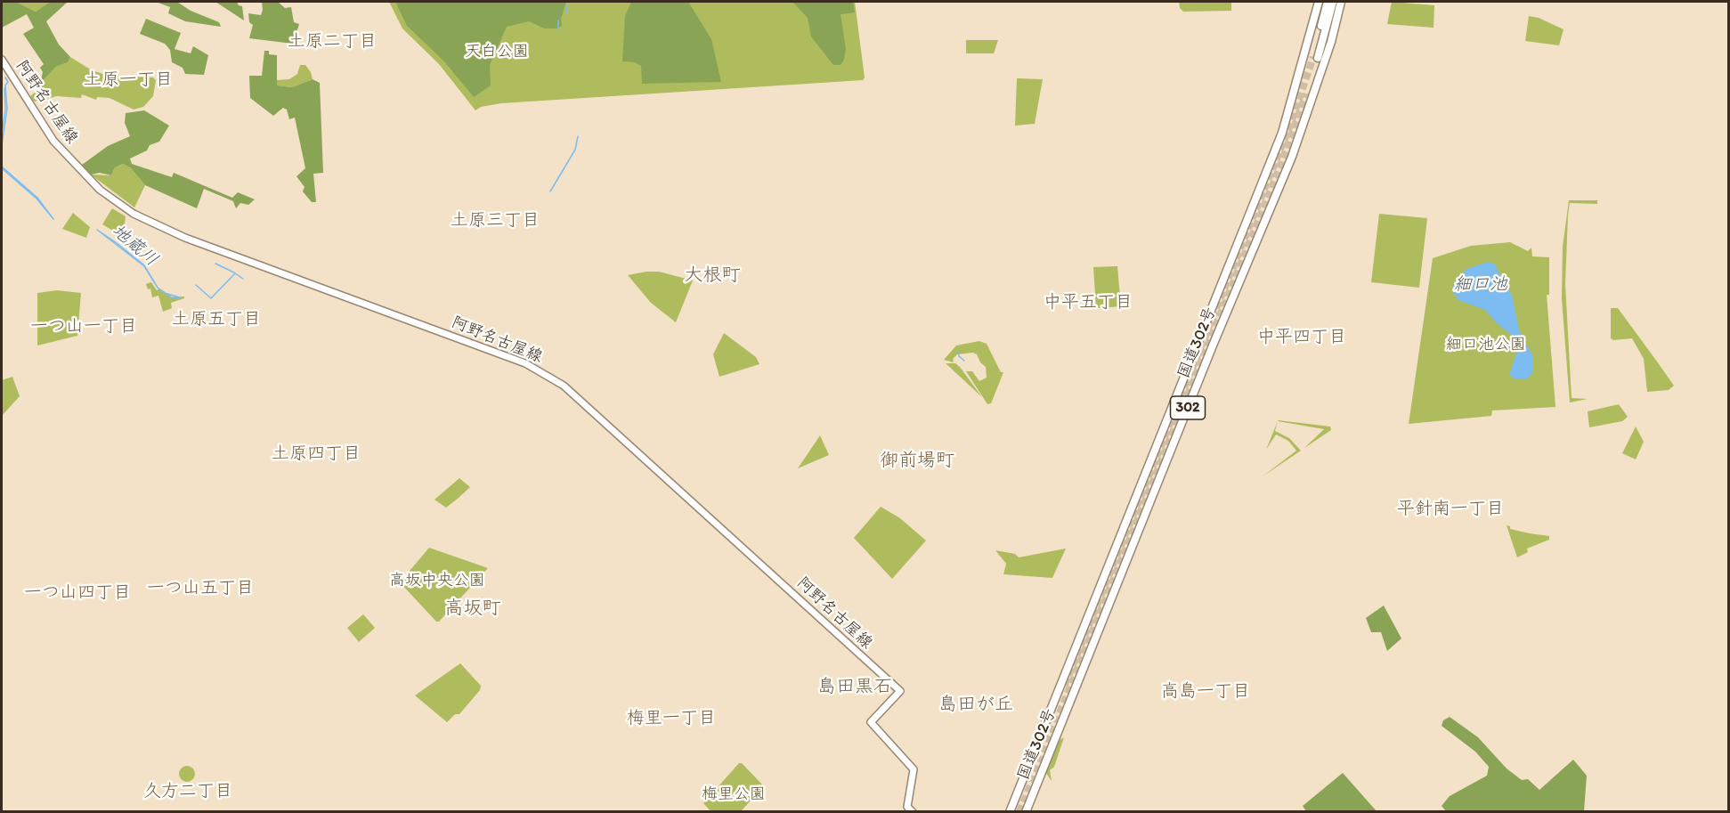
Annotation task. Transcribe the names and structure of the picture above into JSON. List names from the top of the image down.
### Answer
{
  "streets": {
    "highway": ["国道302号", "302"],
    "main road": ["阿野名古屋線"]
  },
  "districts": [
    "土原二丁目",
    "土原一丁目",
    "土原三丁目",
    "大根町",
    "中平五丁目",
    "土原五丁目",
    "一つ山一丁目",
    "中平四丁目",
    "土原四丁目",
    "御前場町",
    "平針南一丁目",
    "一つ山五丁目",
    "一つ山四丁目",
    "高坂町",
    "島田黒石",
    "高島一丁目",
    "島田が丘",
    "梅里一丁目",
    "久方二丁目"
  ],
  "water": ["地蔵川", "細口池"],
  "parks": [
    "天白公園",
    "細口池公園",
    "高坂中央公園",
    "梅里公園"
  ]
}
